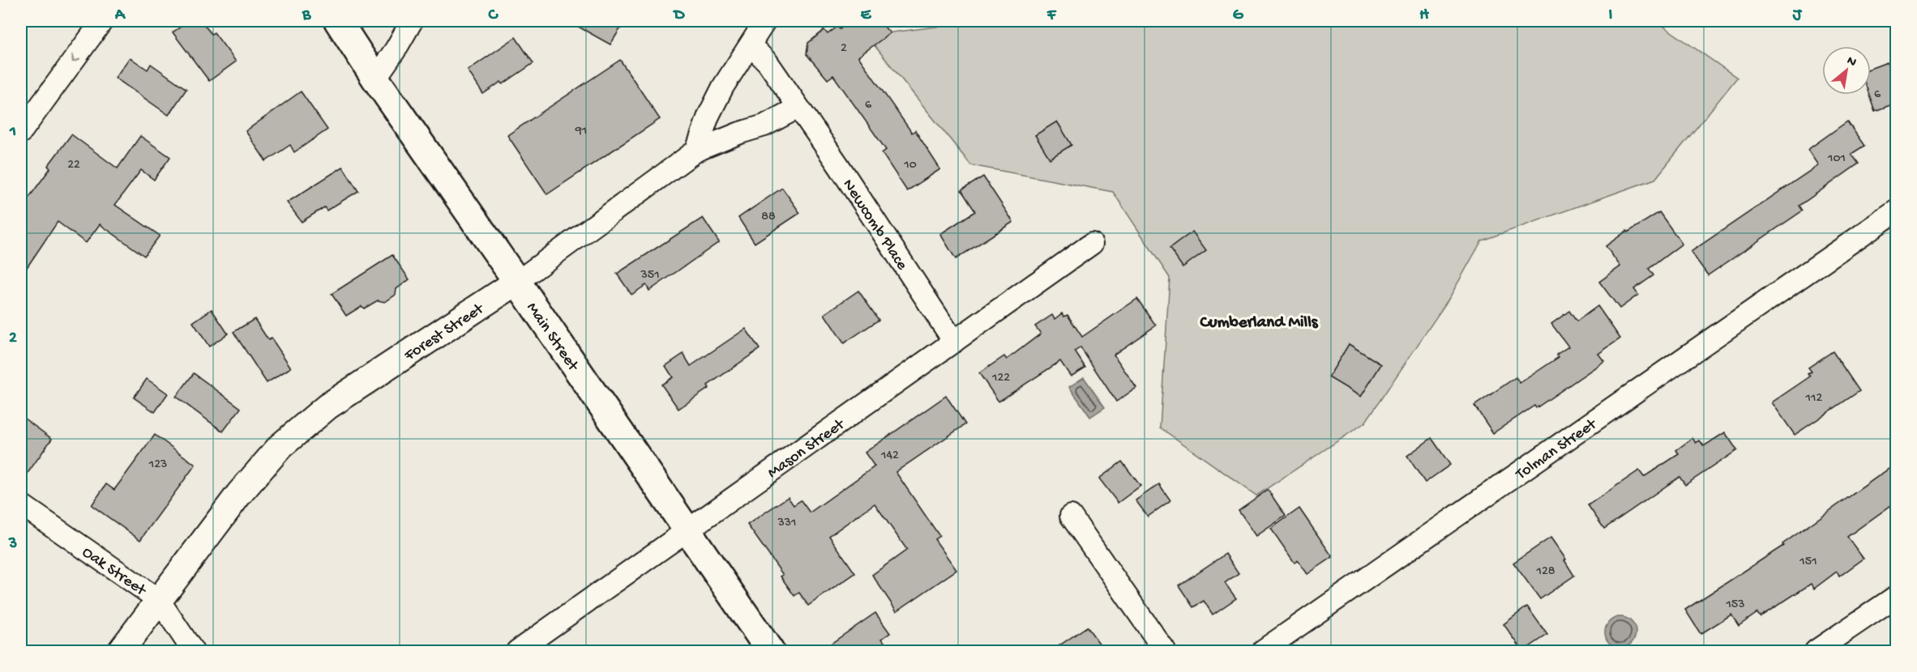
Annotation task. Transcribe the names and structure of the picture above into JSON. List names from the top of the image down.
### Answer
{
  "streets": {
    "main road": ["Main Street"],
    "street": [
      "Newcomb Place",
      "Forest Street",
      "Mason Street",
      "Tolman Street",
      "Oak Street"
    ]
  },
  "crossings": [
    ["Newcomb Place", "Mason Street"],
    ["Forest Street", "Main Street"],
    ["Forest Street", "Oak Street"],
    ["Main Street", "Mason Street"]
  ],
  "districts": ["Cumberland Mills"],
  "house_numbers": [
    "2",
    "6",
    "6",
    "91",
    "101",
    "22",
    "10",
    "88",
    "351",
    "122",
    "112",
    "142",
    "123",
    "331",
    "151",
    "128",
    "153"
  ],
  "north": "top right",
  "grid": {
    "columns": [
      "A",
      "B",
      "C",
      "D",
      "E",
      "F",
      "G",
      "H",
      "I",
      "J"
    ],
    "rows": ["1", "2", "3"]
  }
}
